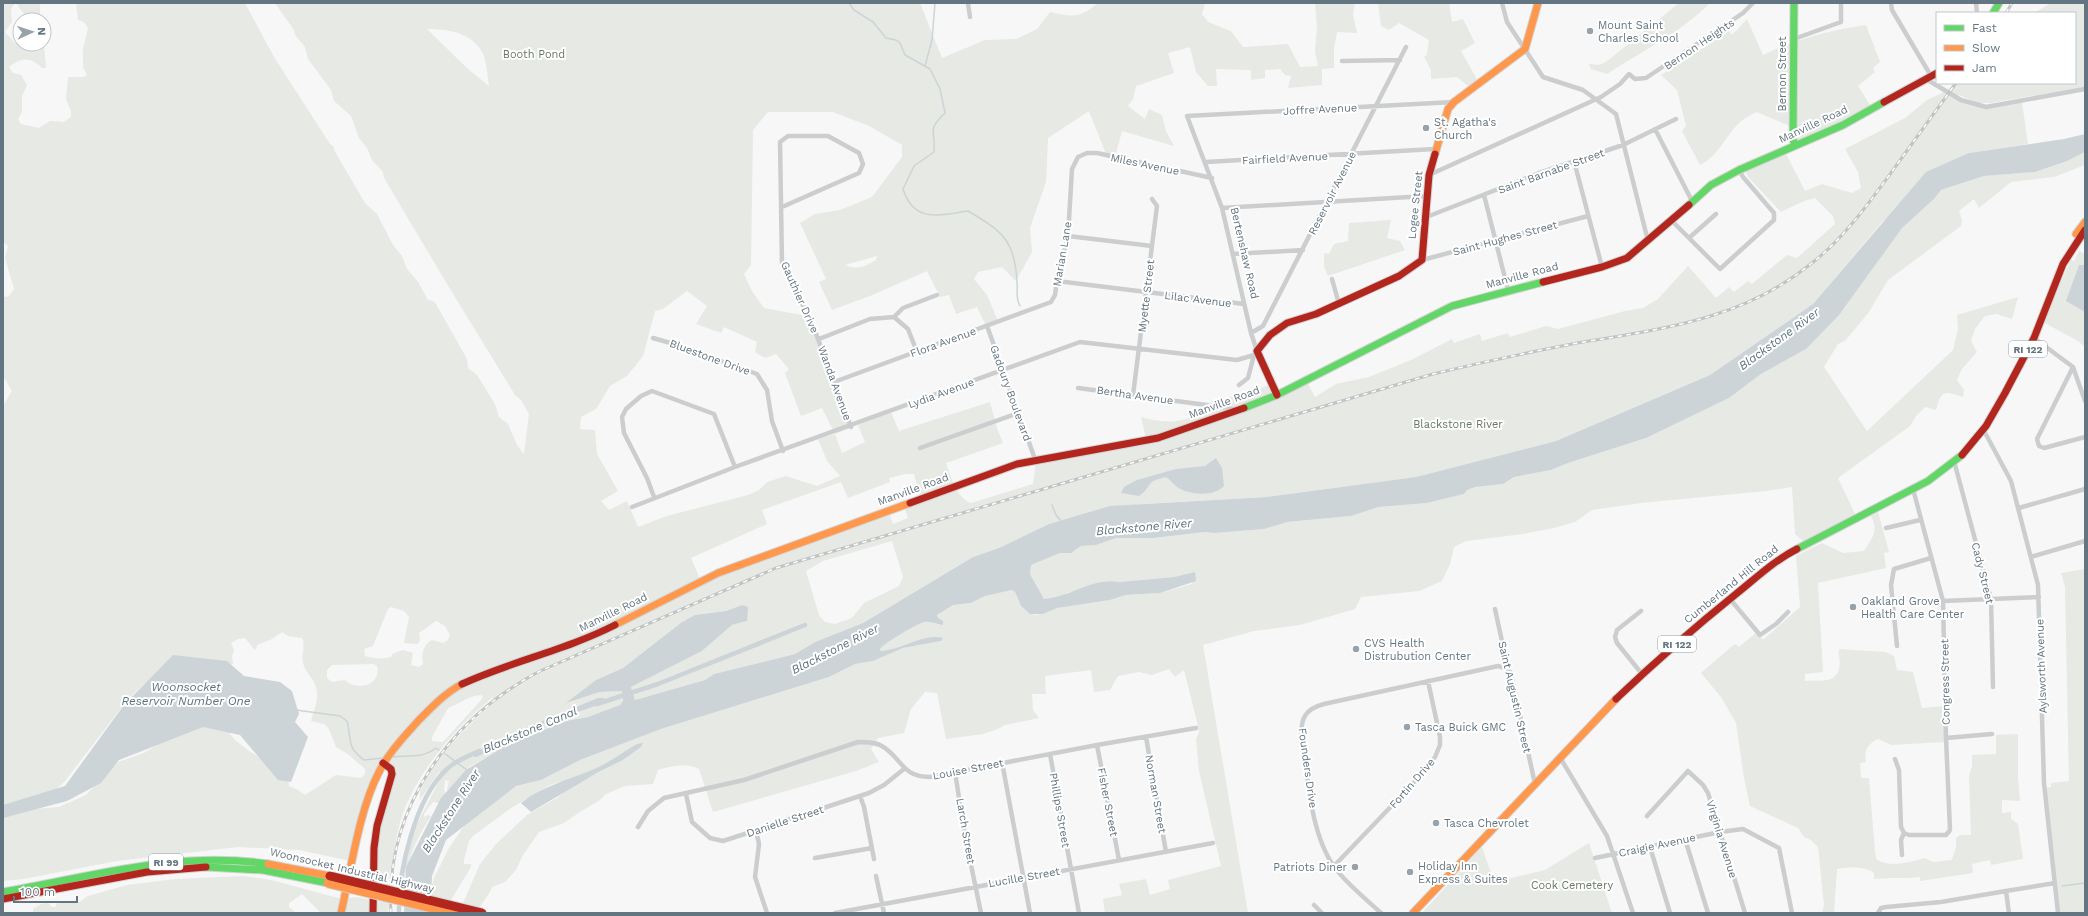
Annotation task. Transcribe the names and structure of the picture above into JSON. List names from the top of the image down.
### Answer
{
  "streets": {
    "main road": [
      "Bernon Street",
      "Manville Road",
      "Logee Street",
      "Bertenshaw Road",
      "RI 122",
      "Cumberland Hill Road",
      "RI 99",
      "Woonsocket Industrial Highway"
    ],
    "street": [
      "Bernon Heights",
      "Joffre Avenue",
      "Fairfield Avenue",
      "Miles Avenue",
      "Saint Barnabe Street",
      "Reservoir Avenue",
      "Saint Hughes Street",
      "Marian Lane",
      "Myette Street",
      "Gauthier Drive",
      "Lilac Avenue",
      "Flora Avenue",
      "Bluestone Drive",
      "Wanda Avenue",
      "Lydia Avenue",
      "Gadoury Boulevard",
      "Bertha Avenue",
      "Cady Street",
      "Aylsworth Avenue",
      "Congress Street",
      "Saint Augustin Street",
      "Founders Drive",
      "Louise Street",
      "Fortin Drive",
      "Norman Street",
      "Fisher Street",
      "Phillips Street",
      "Danielle Street",
      "Larch Street",
      "Virginia Avenue",
      "Craigie Avenue",
      "Lucille Street"
    ]
  },
  "crossings": [
    ["Bernon Street", "Manville Road"],
    ["Joffre Avenue", "Reservoir Avenue"],
    ["Joffre Avenue", "Logee Street"],
    ["Joffre Avenue", "Bertenshaw Road"],
    ["Manville Road", "Bertenshaw Road"],
    ["Manville Road", "Gadoury Boulevard"],
    ["Manville Road", "Bertha Avenue"],
    ["Fairfield Avenue", "Reservoir Avenue"],
    ["Fairfield Avenue", "Logee Street"],
    ["Fairfield Avenue", "Bertenshaw Road"],
    ["Miles Avenue", "Bertenshaw Road"],
    ["Miles Avenue", "Marian Lane"],
    ["Saint Barnabe Street", "Logee Street"],
    ["Reservoir Avenue", "Bertenshaw Road"],
    ["Logee Street", "Saint Hughes Street"],
    ["Bertenshaw Road", "Lilac Avenue"],
    ["Bertenshaw Road", "Lydia Avenue"],
    ["Marian Lane", "Lilac Avenue"],
    ["Marian Lane", "Flora Avenue"],
    ["Myette Street", "Lilac Avenue"],
    ["Myette Street", "Lydia Avenue"],
    ["Myette Street", "Bertha Avenue"],
    ["Gauthier Drive", "Wanda Avenue"],
    ["Flora Avenue", "Wanda Avenue"],
    ["Flora Avenue", "Gadoury Boulevard"],
    ["Bluestone Drive", "Lydia Avenue"],
    ["Wanda Avenue", "Lydia Avenue"],
    ["Lydia Avenue", "Gadoury Boulevard"],
    ["Cady Street", "Cumberland Hill Road"],
    ["Cumberland Hill Road", "Aylsworth Avenue"],
    ["Cumberland Hill Road", "Congress Street"],
    ["Cumberland Hill Road", "Saint Augustin Street"],
    ["Saint Augustin Street", "Founders Drive"],
    ["Founders Drive", "Fortin Drive"],
    ["Louise Street", "Norman Street"],
    ["Louise Street", "Fisher Street"],
    ["Louise Street", "Phillips Street"],
    ["Louise Street", "Danielle Street"],
    ["Louise Street", "Larch Street"],
    ["Norman Street", "Lucille Street"],
    ["Fisher Street", "Lucille Street"],
    ["Phillips Street", "Lucille Street"],
    ["Larch Street", "Lucille Street"],
    ["Virginia Avenue", "Craigie Avenue"]
  ],
  "water": ["Blackstone River", "Woonsocket Reservoir Number One", "Blackstone Canal"],
  "parks": ["Booth Pond", "Blackstone River", "Cook Cemetery"],
  "places": [
    "Mount Saint Charles School",
    "St. Agatha's Church",
    "Oakland Grove Health Care Center",
    "CVS Health Distrubution Center",
    "Tasca Buick GMC",
    "Tasca Chevrolet",
    "Patriots Diner",
    "Holiday Inn Express & Suites"
  ],
  "legend": ["Fast", "Slow", "Jam"],
  "scale_bar": "100 m",
  "north": "right"
}
